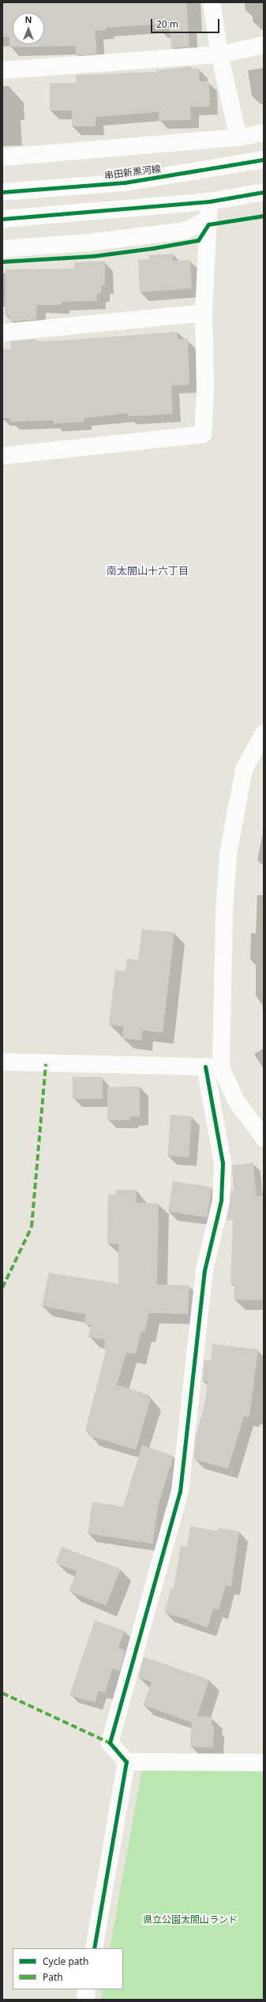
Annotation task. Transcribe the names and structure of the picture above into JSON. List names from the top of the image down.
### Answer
{
  "streets": {
    "street": ["串田新黒河線"]
  },
  "districts": ["南太閤山十六丁目"],
  "parks": ["県立公園太閤山ランド"],
  "legend": ["Cycle path", "Path"],
  "scale_bar": "20 m",
  "north": "top"
}
